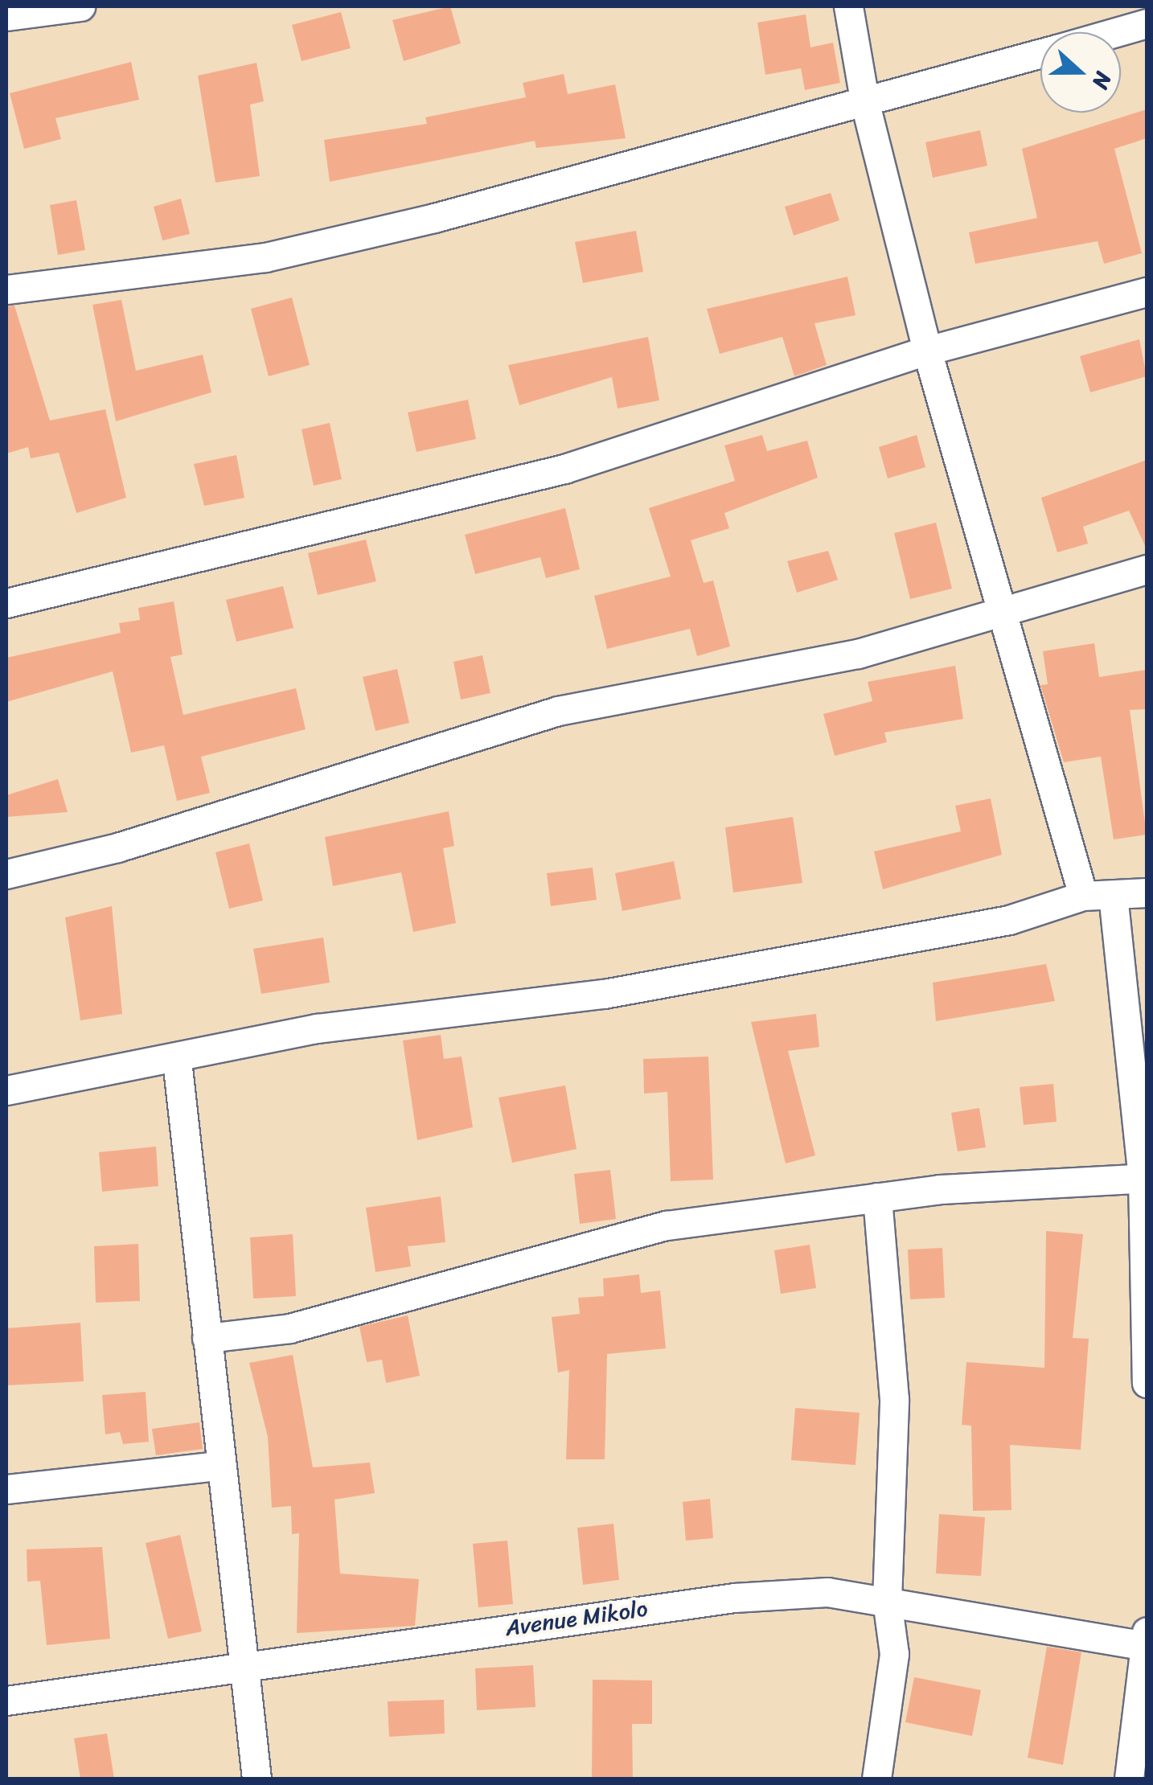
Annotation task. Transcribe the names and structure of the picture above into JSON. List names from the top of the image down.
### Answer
{
  "streets": {
    "street": ["Avenue Mikolo"]
  },
  "north": "right"
}
